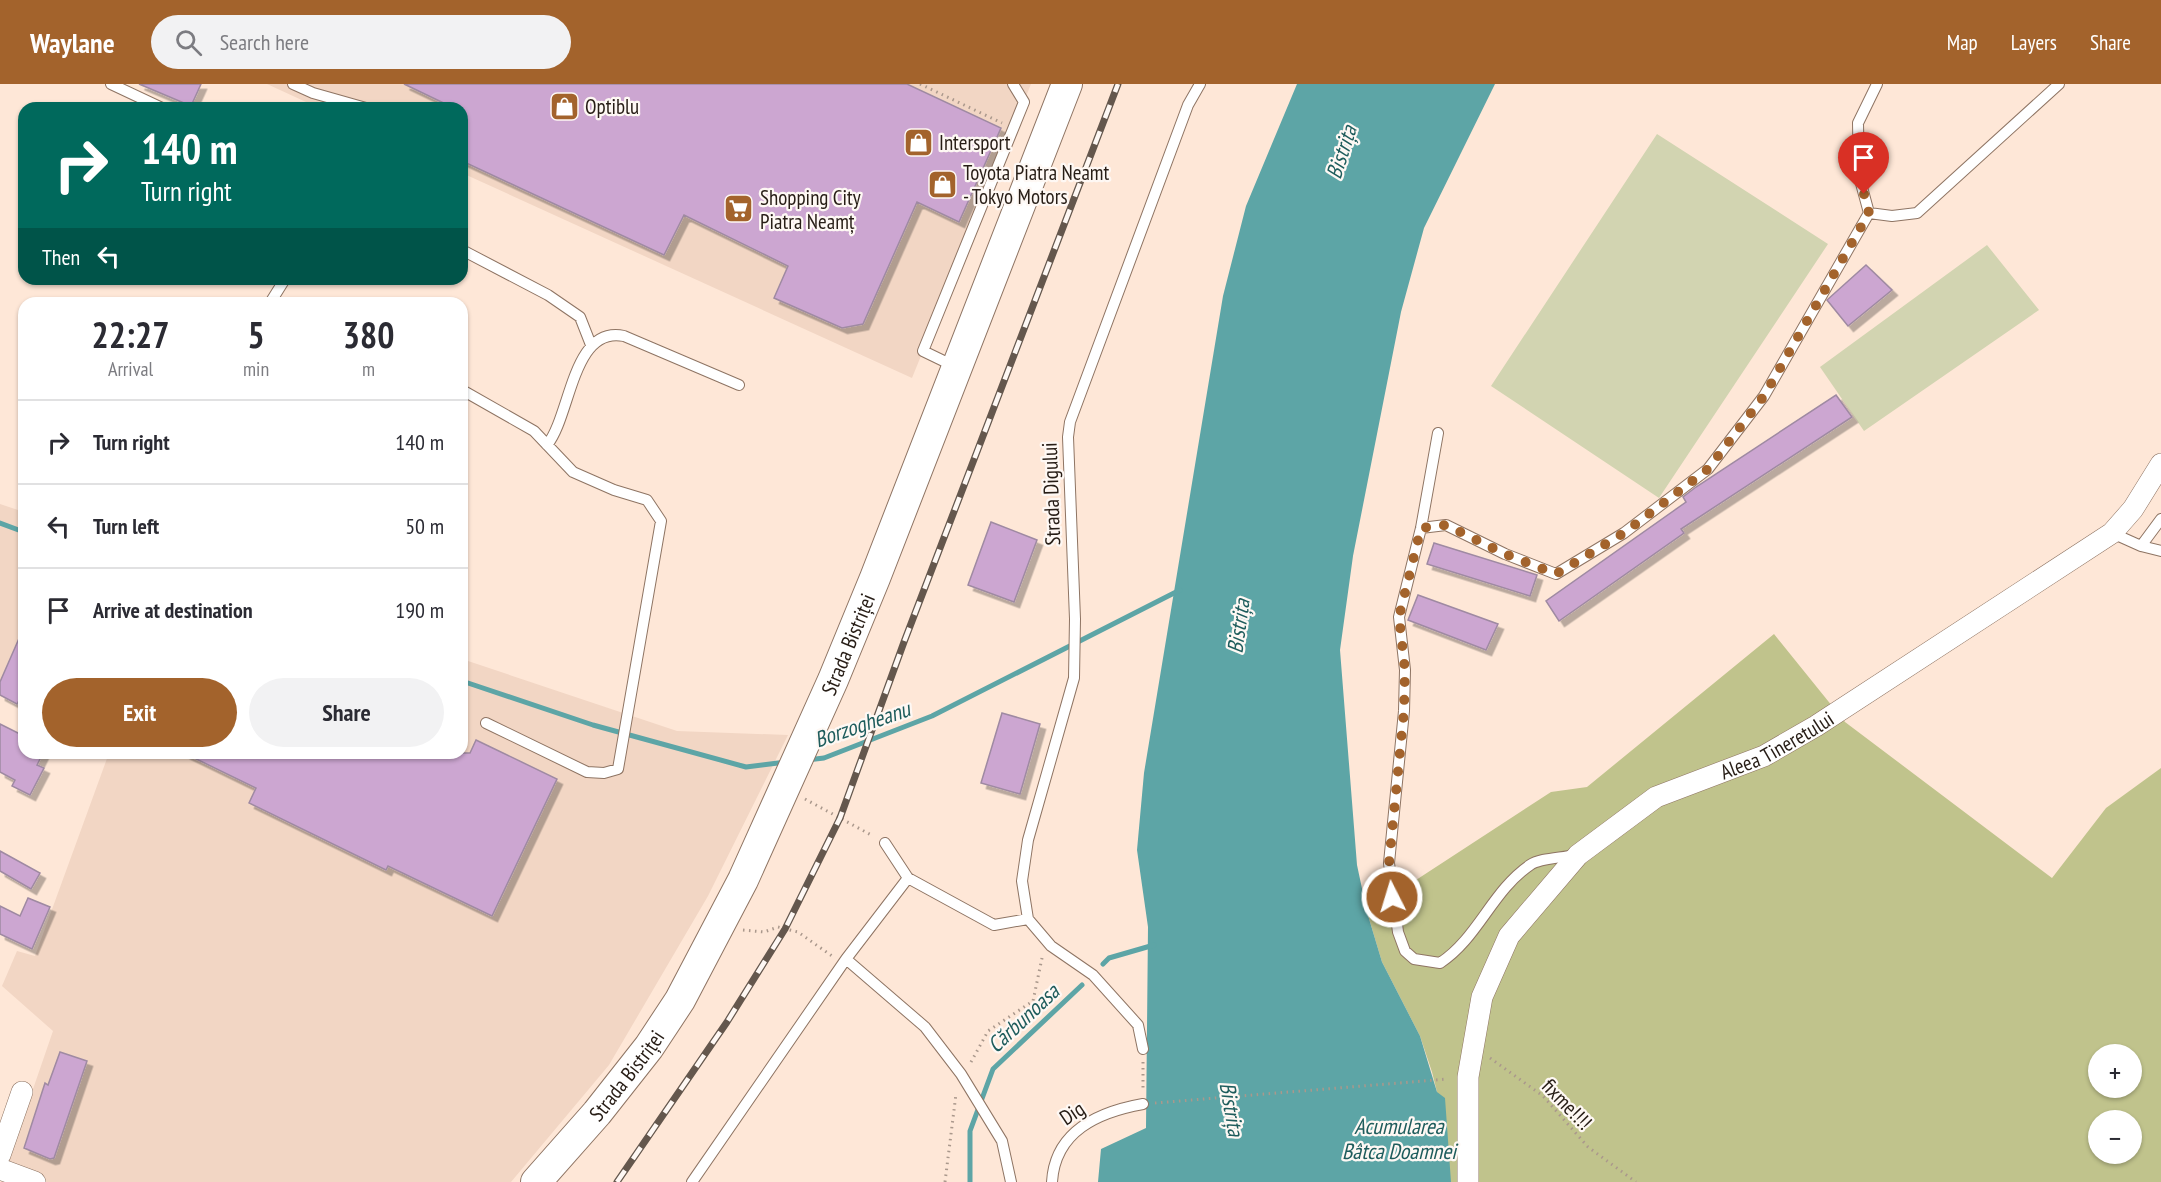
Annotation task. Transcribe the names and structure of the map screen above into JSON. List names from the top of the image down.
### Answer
{
  "streets": {
    "main road": ["Strada Bistriței"],
    "street": ["Aleea Tineretului"],
    "lane": ["Strada Digului", "Dig"],
    "path": ["fixme!!!!"]
  },
  "crossings": [
    ["Aleea Tineretului", "fixme!!!!"]
  ],
  "water": [
    "Bistrița",
    "Borzogheanu",
    "Cărbunoasa",
    "Acumularea Bâtca Doamnei"
  ],
  "places": {
    "shop": ["Optiblu", "Intersport", "Toyota Piatra Neamt - Tokyo Motors"],
    "supermarket": ["Shopping City Piatra Neamț"]
  },
  "page": {
    "header": "Waylane",
    "search": "Search here",
    "nav": ["Map", "Layers", "Share"],
    "turn": ["140 m", "Turn right"],
    "then": "Then",
    "eta": [
      "22:27",
      "Arrival",
      "5",
      "min",
      "380",
      "m"
    ],
    "list": [
      {
        "name": "Turn right",
        "value": "140 m"
      },
      {
        "name": "Turn left",
        "value": "50 m"
      },
      {
        "name": "Arrive at destination",
        "value": "190 m"
      }
    ],
    "buttons": ["Exit", "Share"],
    "map_buttons": ["+", "−"]
  }
}
